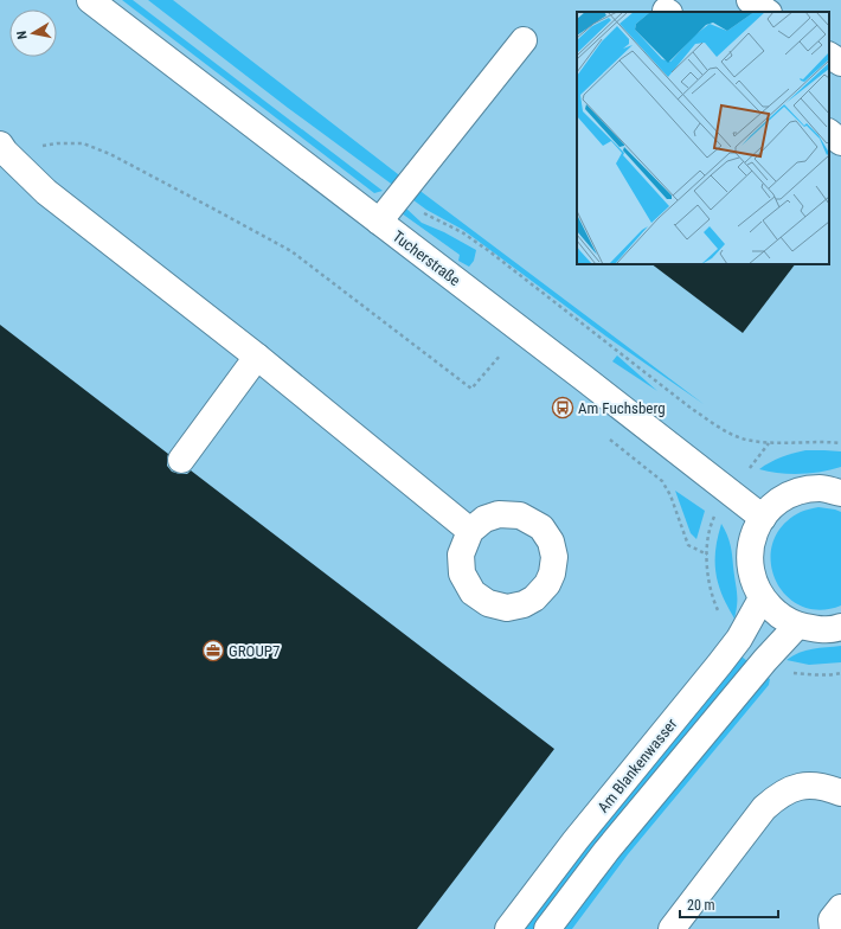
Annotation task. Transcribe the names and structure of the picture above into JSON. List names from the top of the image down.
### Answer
{
  "streets": {
    "main road": ["Tucherstraße", "Am Blankenwasser"]
  },
  "places": {
    "bus stop": ["Am Fuchsberg"],
    "office": ["GROUP7"]
  },
  "scale_bar": "20 m",
  "north": "left"
}
